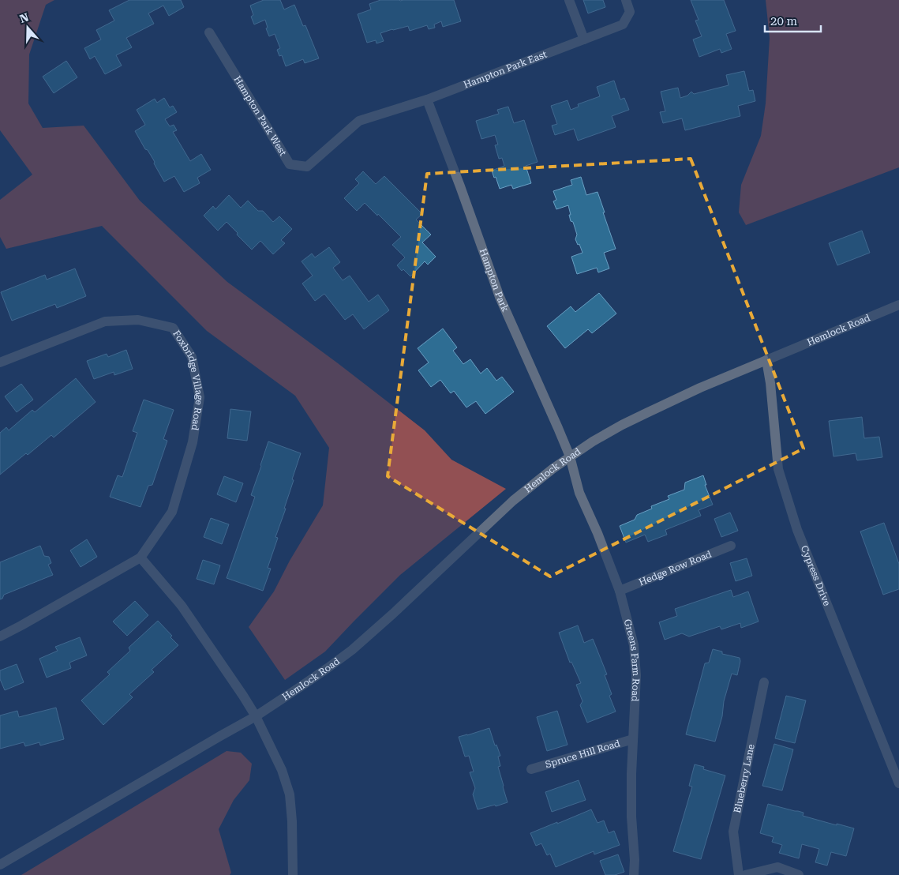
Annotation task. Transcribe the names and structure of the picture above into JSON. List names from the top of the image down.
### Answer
{
  "streets": {
    "street": [
      "Hampton Park East",
      "Hampton Park West",
      "Hampton Park",
      "Hemlock Road",
      "Foxbridge Village Road",
      "Hedge Row Road",
      "Cypress Drive",
      "Greens Farm Road",
      "Spruce Hill Road",
      "Blueberry Lane"
    ]
  },
  "crossings": [
    ["Hampton Park East", "Hampton Park West"],
    ["Hampton Park East", "Hampton Park"],
    ["Hampton Park West", "Hampton Park"],
    ["Hampton Park", "Hemlock Road"],
    ["Hampton Park", "Greens Farm Road"],
    ["Hemlock Road", "Cypress Drive"],
    ["Hemlock Road", "Greens Farm Road"],
    ["Hedge Row Road", "Greens Farm Road"],
    ["Greens Farm Road", "Spruce Hill Road"]
  ],
  "scale_bar": "20 m",
  "north": "top"
}
